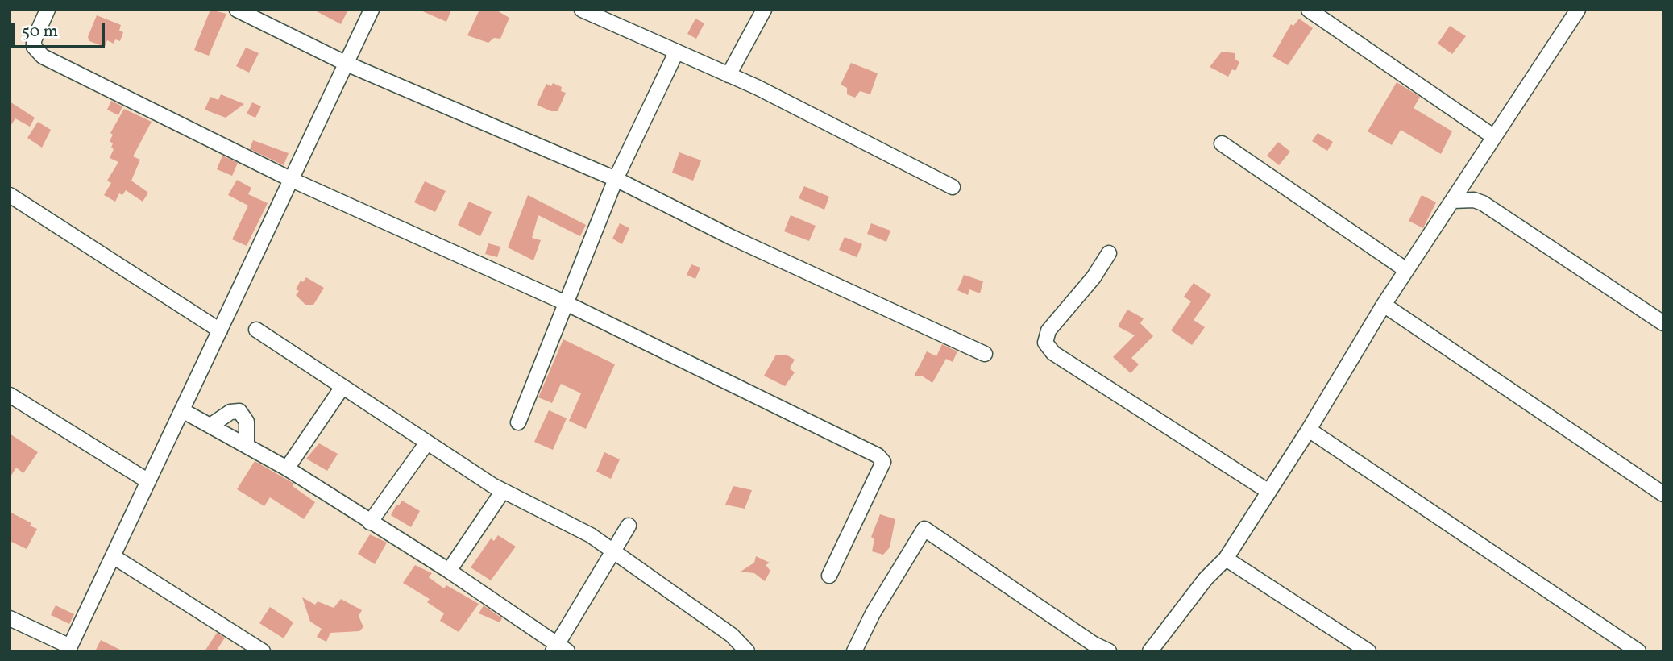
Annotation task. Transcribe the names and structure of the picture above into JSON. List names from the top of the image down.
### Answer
{
  "scale_bar": "50 m"
}
